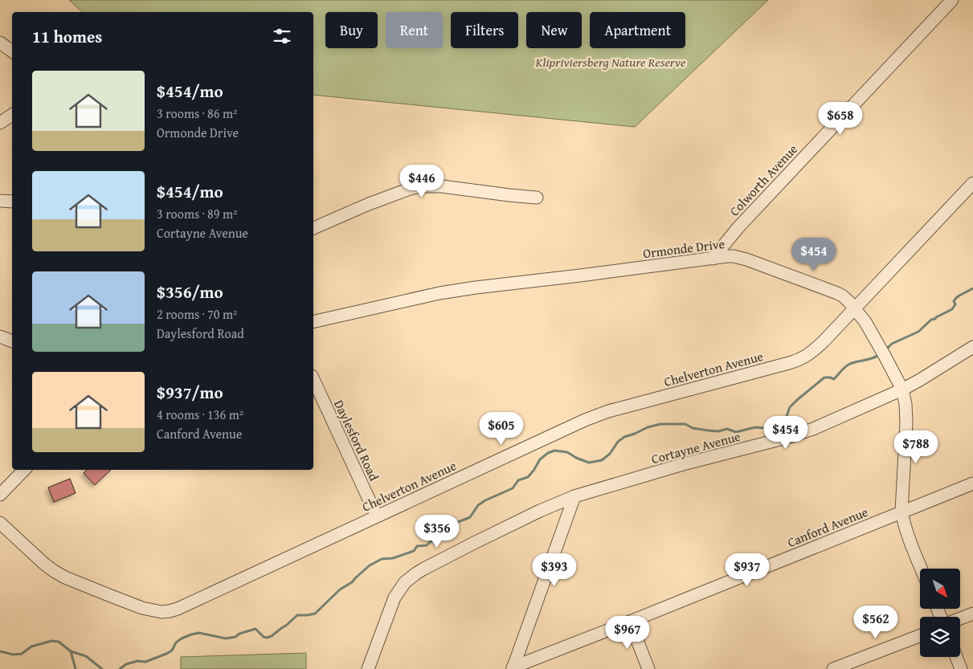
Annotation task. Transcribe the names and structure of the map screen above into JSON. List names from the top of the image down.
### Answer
{
  "streets": {
    "street": [
      "Colworth Avenue",
      "Ormonde Drive",
      "Chelverton Avenue",
      "Daylesford Road",
      "Cortayne Avenue",
      "Canford Avenue"
    ]
  },
  "crossings": [
    ["Colworth Avenue", "Ormonde Drive"],
    ["Ormonde Drive", "Chelverton Avenue"],
    ["Ormonde Drive", "Cortayne Avenue"],
    ["Ormonde Drive", "Canford Avenue"],
    ["Chelverton Avenue", "Daylesford Road"]
  ],
  "parks": ["Klipriviersberg Nature Reserve"],
  "north": "bottom right",
  "page": {
    "chip": [
      "Buy",
      "Rent",
      "Filters",
      "New",
      "Apartment"
    ],
    "heading": "11 homes",
    "list": [
      {
        "name": "$454/mo",
        "note": "3 rooms · 86 m² · Ormonde Drive"
      },
      {
        "name": "$454/mo",
        "note": "3 rooms · 89 m² · Cortayne Avenue"
      },
      {
        "name": "$356/mo",
        "note": "2 rooms · 70 m² · Daylesford Road"
      },
      {
        "name": "$937/mo",
        "note": "4 rooms · 136 m² · Canford Avenue"
      }
    ],
    "price": [
      "$658",
      "$446",
      "$454",
      "$605",
      "$454",
      "$788",
      "$356",
      "$393",
      "$937",
      "$562",
      "$967"
    ]
  }
}
